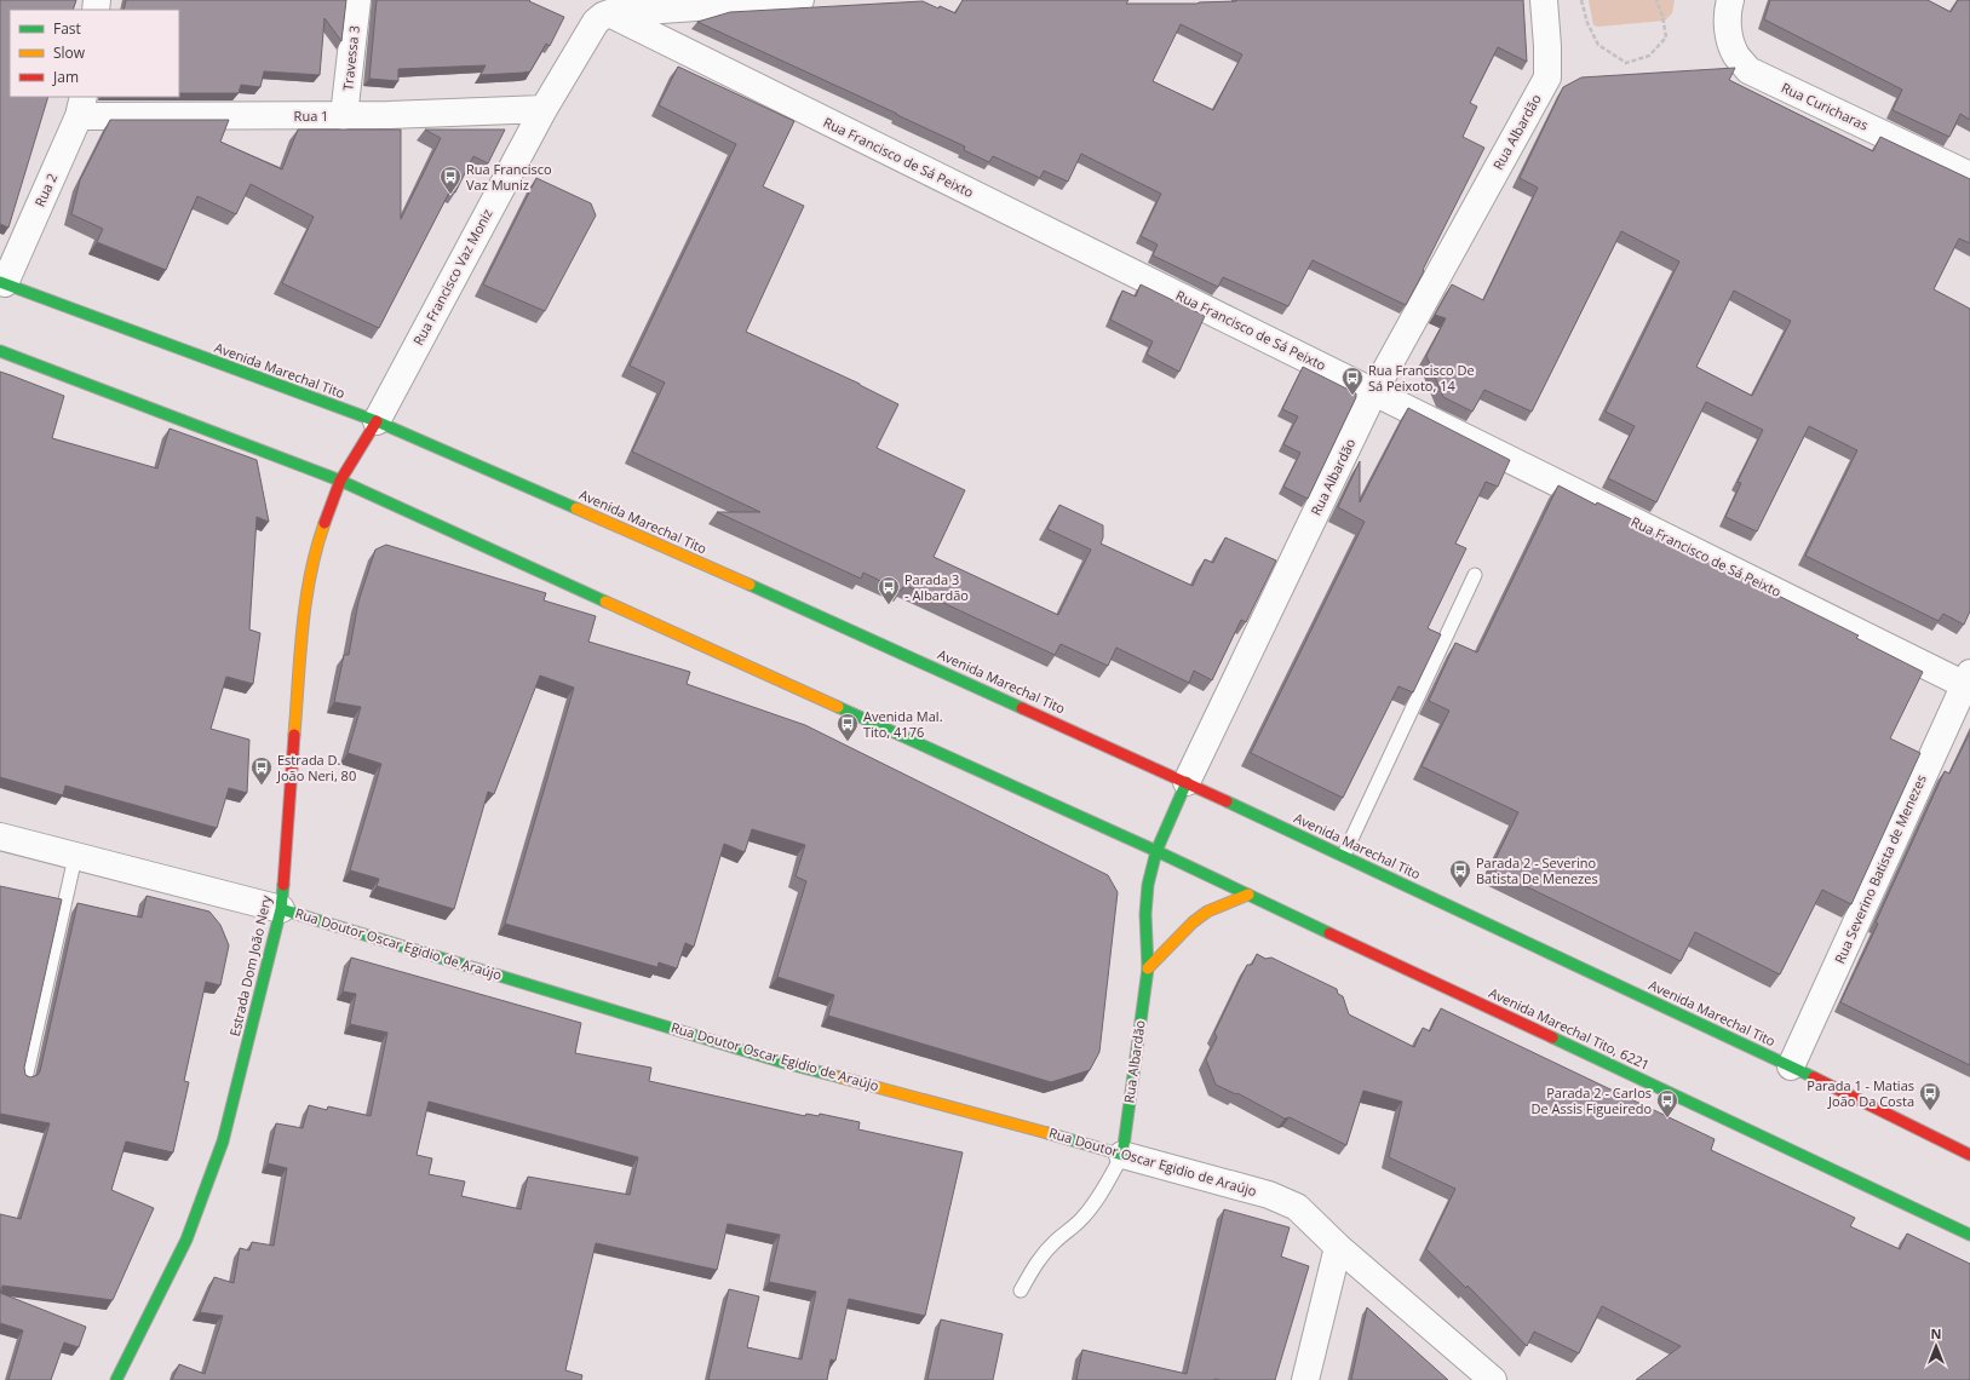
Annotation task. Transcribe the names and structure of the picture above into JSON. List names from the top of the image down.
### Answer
{
  "streets": {
    "main road": [
      "Rua Albardão",
      "Avenida Marechal Tito",
      "Rua Doutor Oscar Egidio de Araújo",
      "Estrada Dom João Nery",
      "Avenida Marechal Tito, 6221"
    ],
    "street": [
      "Travessa 3",
      "Rua Curicharas",
      "Rua 1",
      "Rua Francisco de Sá Peixto",
      "Rua 2",
      "Rua Francisco Vaz Moniz",
      "Rua Severino Batista de Menezes"
    ]
  },
  "crossings": [
    ["Travessa 3", "Rua 1"],
    ["Rua 1", "Rua 2"],
    ["Rua 1", "Rua Francisco Vaz Moniz"],
    ["Rua Albardão", "Rua Francisco de Sá Peixto"],
    ["Rua Albardão", "Avenida Marechal Tito"],
    ["Rua Albardão", "Rua Doutor Oscar Egidio de Araújo"],
    ["Rua Albardão", "Avenida Marechal Tito, 6221"],
    ["Rua Francisco de Sá Peixto", "Rua Francisco Vaz Moniz"],
    ["Rua Francisco de Sá Peixto", "Rua Severino Batista de Menezes"],
    ["Rua 2", "Avenida Marechal Tito"],
    ["Rua Francisco Vaz Moniz", "Avenida Marechal Tito"],
    ["Rua Francisco Vaz Moniz", "Estrada Dom João Nery"],
    ["Avenida Marechal Tito", "Rua Severino Batista de Menezes"],
    ["Avenida Marechal Tito", "Estrada Dom João Nery"],
    ["Rua Doutor Oscar Egidio de Araújo", "Estrada Dom João Nery"]
  ],
  "places": {
    "bus stop": [
      "Rua Francisco Vaz Muniz",
      "Rua Francisco De Sá Peixoto, 14",
      "Parada 3 - Albardão",
      "Avenida Mal. Tito, 4176",
      "Estrada D. João Neri, 80",
      "Parada 2 - Severino Batista De Menezes",
      "Parada 1 - Matias João Da Costa",
      "Parada 2 - Carlos De Assis Figueiredo"
    ]
  },
  "legend": ["Fast", "Slow", "Jam"],
  "north": "top"
}
